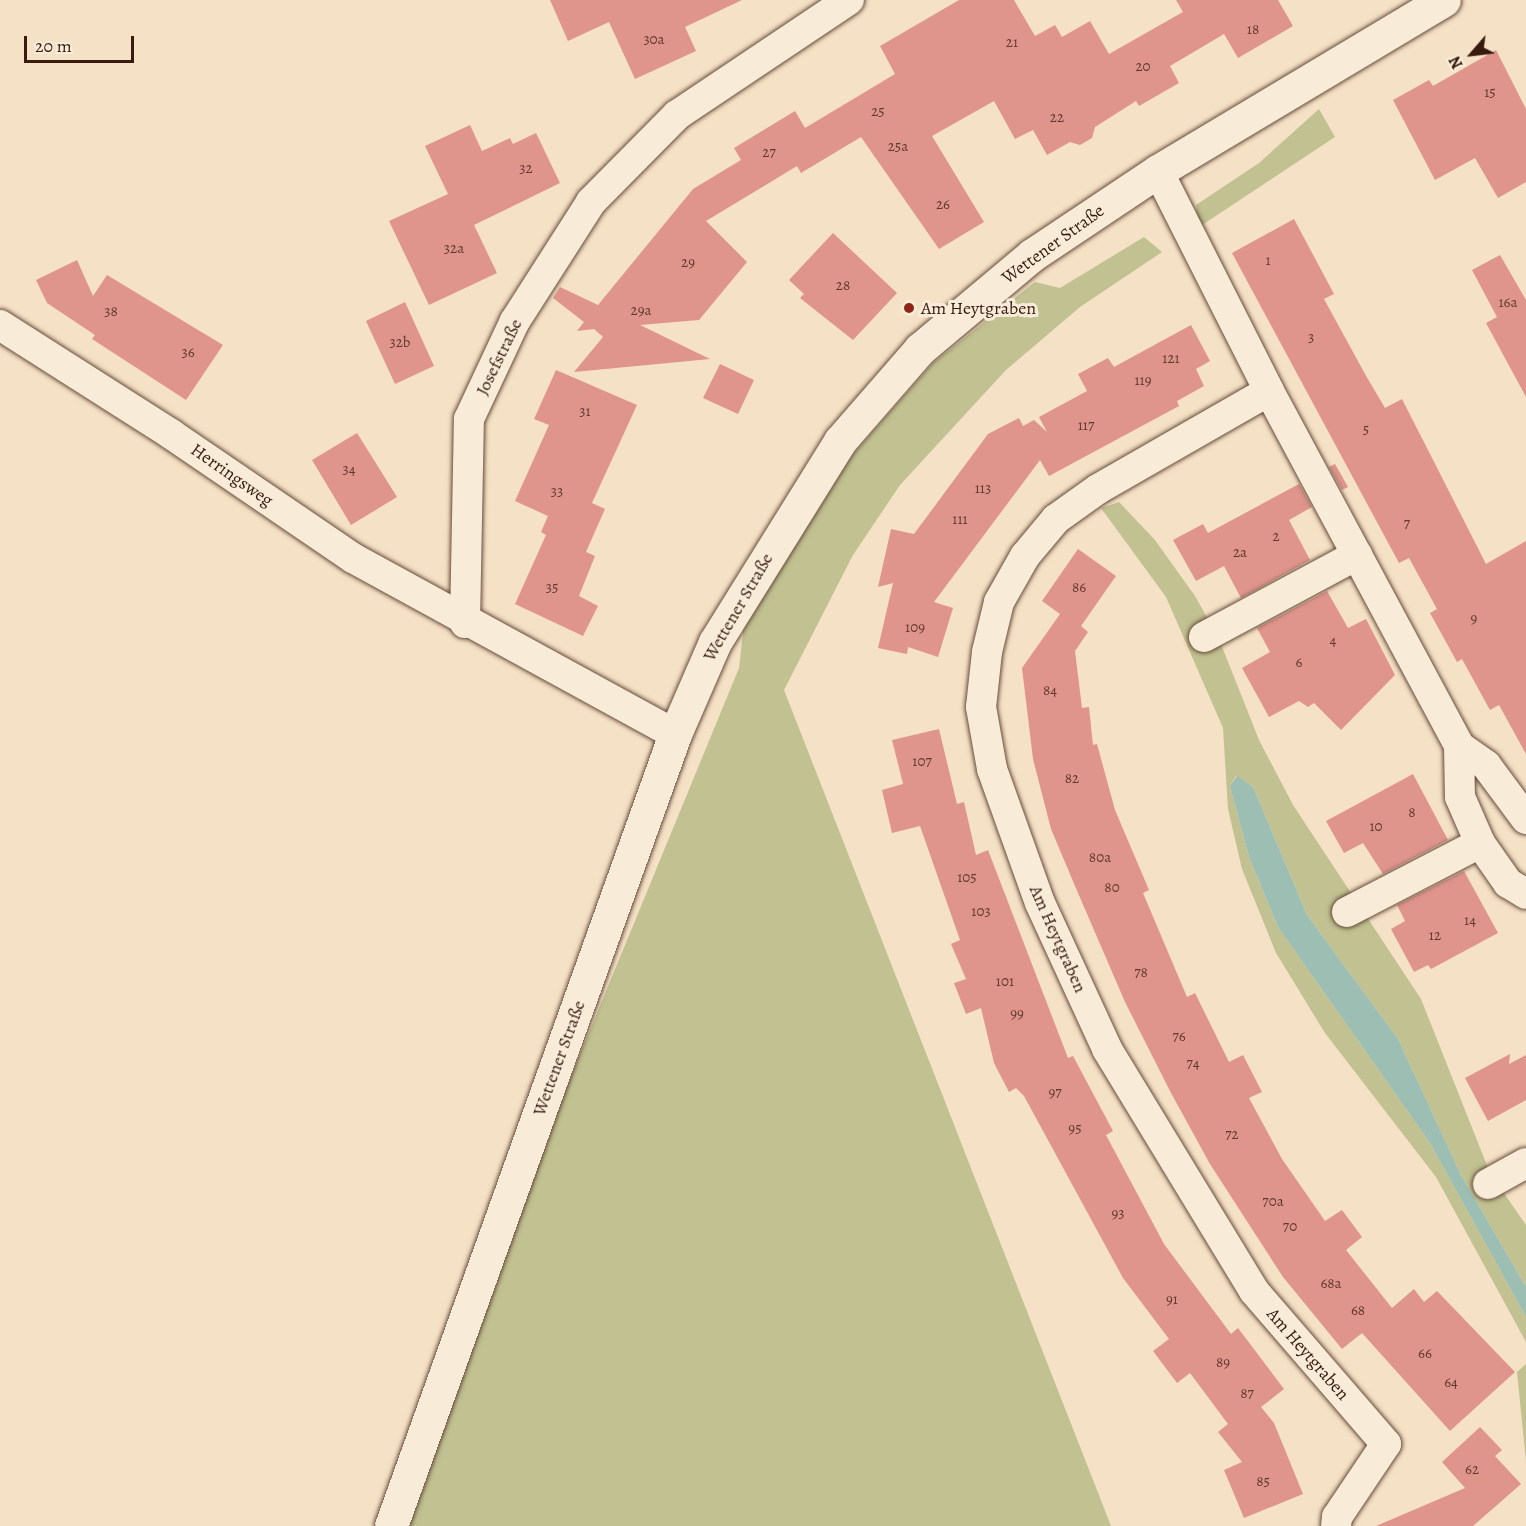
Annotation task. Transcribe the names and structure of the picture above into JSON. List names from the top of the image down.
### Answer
{
  "streets": {
    "street": [
      "Wettener Straße",
      "Josefstraße",
      "Herringsweg",
      "Am Heytgraben"
    ]
  },
  "crossings": [
    ["Josefstraße", "Herringsweg"]
  ],
  "places": ["Am Heytgraben"],
  "house_numbers": [
    "18",
    "30a",
    "21",
    "20",
    "15",
    "25",
    "22",
    "25a",
    "27",
    "32",
    "26",
    "32a",
    "1",
    "29",
    "28",
    "16a",
    "29a",
    "38",
    "3",
    "32b",
    "36",
    "121",
    "119",
    "31",
    "117",
    "5",
    "34",
    "113",
    "33",
    "111",
    "7",
    "2",
    "2a",
    "35",
    "86",
    "9",
    "109",
    "4",
    "6",
    "84",
    "107",
    "82",
    "8",
    "10",
    "80a",
    "105",
    "80",
    "103",
    "14",
    "12",
    "78",
    "101",
    "99",
    "76",
    "74",
    "97",
    "95",
    "72",
    "70a",
    "93",
    "70",
    "68a",
    "91",
    "68",
    "66",
    "89",
    "64",
    "87",
    "62",
    "85"
  ],
  "scale_bar": "20 m",
  "north": "bottom left"
}
